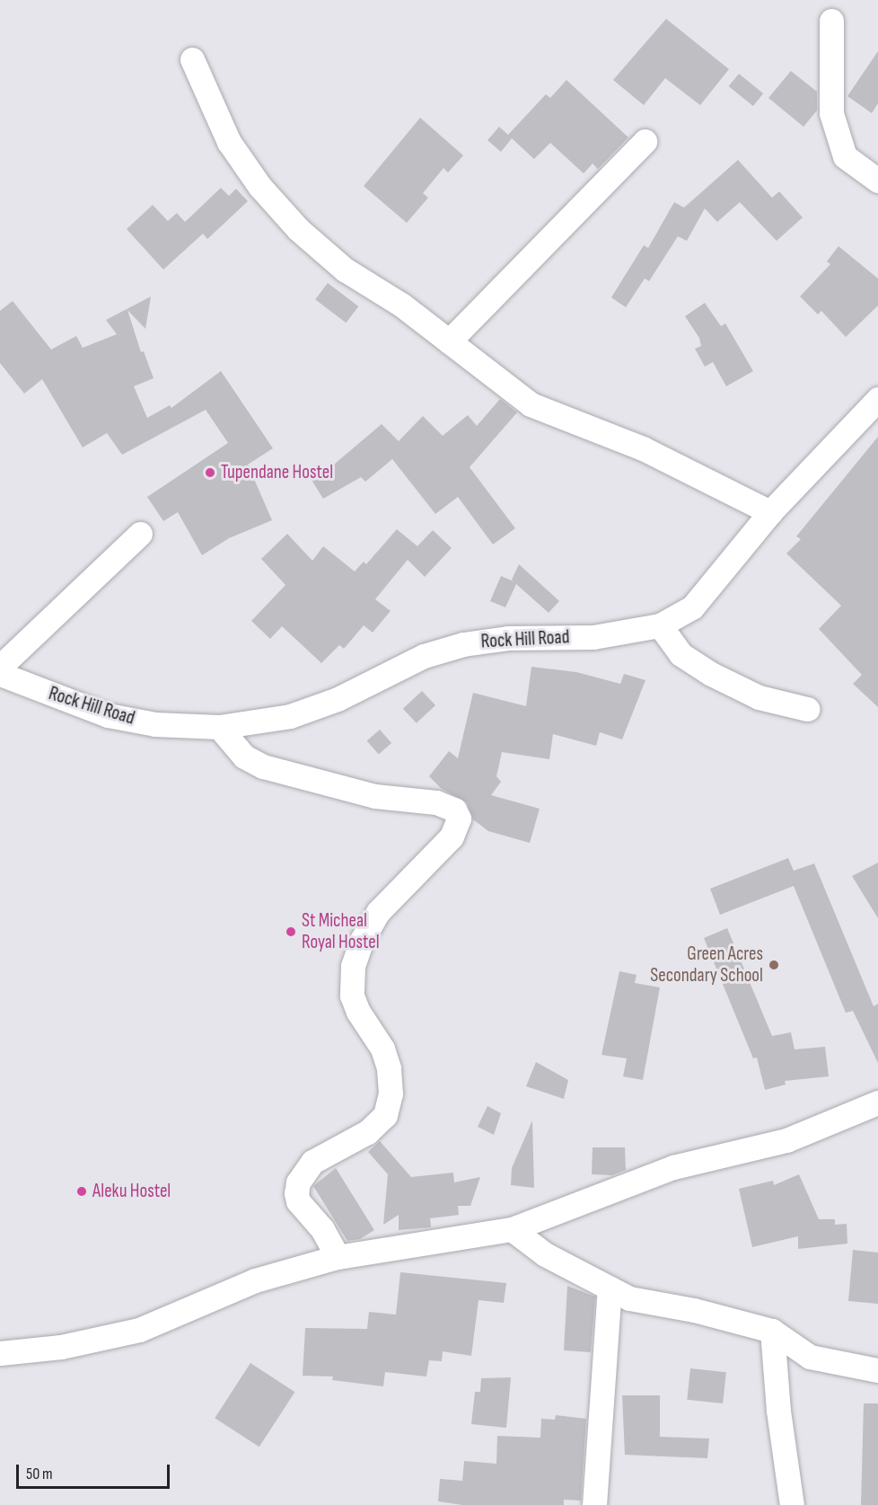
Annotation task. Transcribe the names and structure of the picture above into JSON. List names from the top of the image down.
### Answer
{
  "streets": {
    "street": ["Rock Hill Road"]
  },
  "places": [
    "Tupendane Hostel",
    "St Micheal Royal Hostel",
    "Green Acres Secondary School",
    "Aleku Hostel"
  ],
  "scale_bar": "50 m"
}
